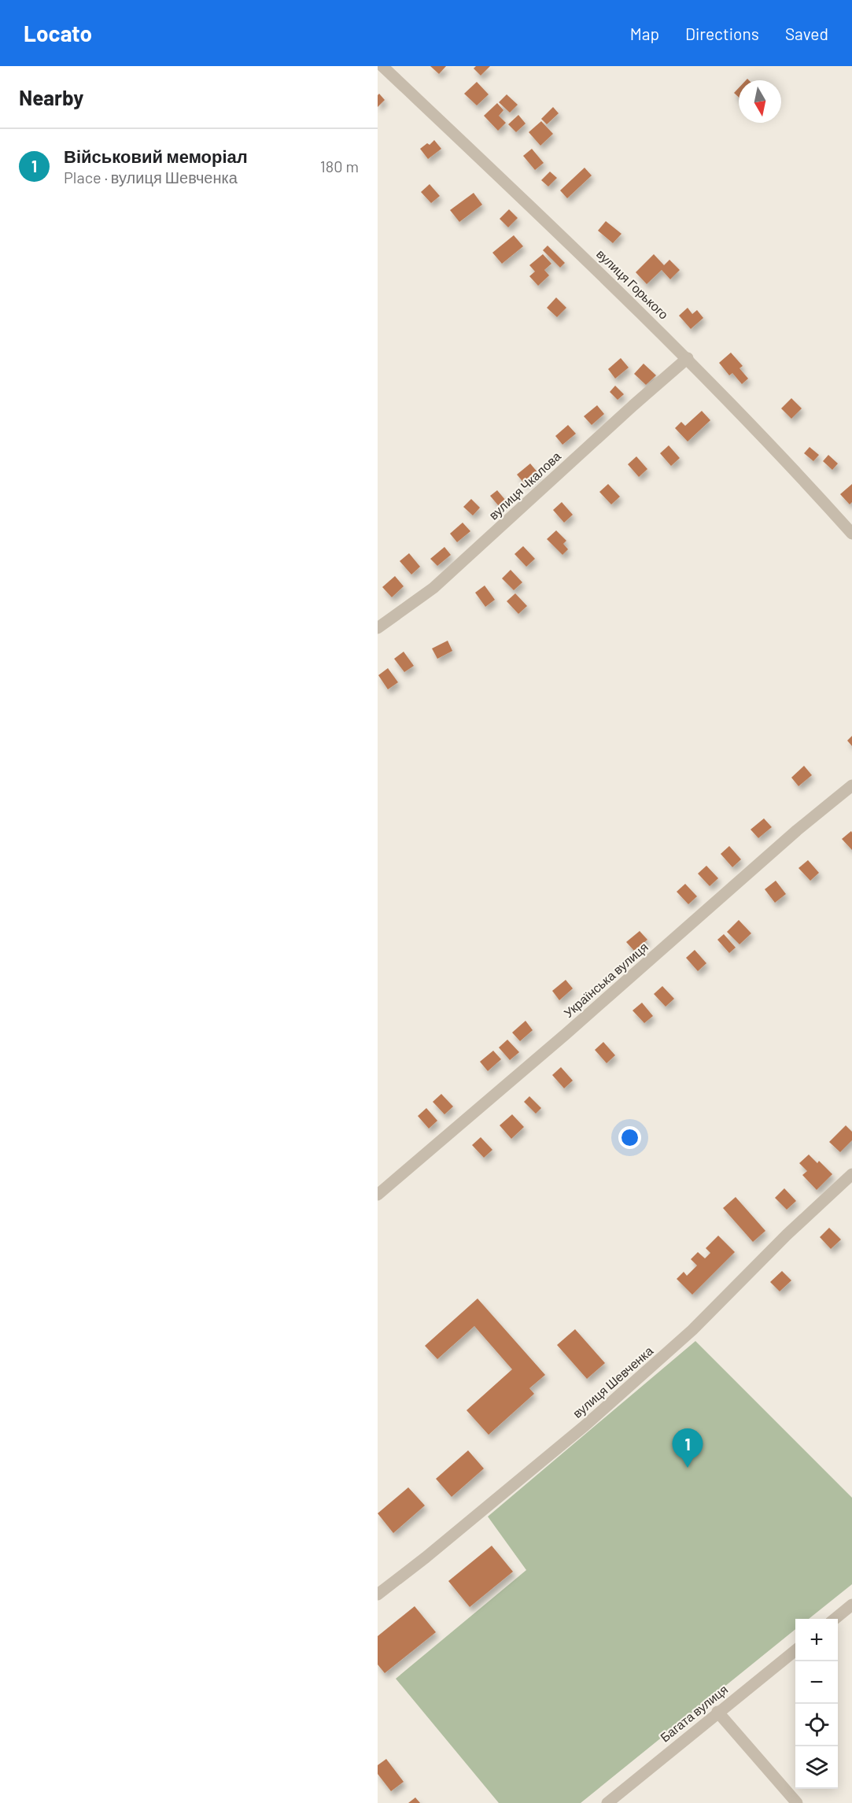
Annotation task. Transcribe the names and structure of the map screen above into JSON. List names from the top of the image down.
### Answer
{
  "streets": {
    "street": [
      "вулиця Горького",
      "вулиця Чкалова",
      "Українська вулиця",
      "вулиця Шевченка",
      "Багата вулиця"
    ]
  },
  "crossings": [
    ["вулиця Горького", "вулиця Чкалова"]
  ],
  "north": "bottom",
  "page": {
    "header": "Locato",
    "nav": ["Map", "Directions", "Saved"],
    "heading": "Nearby",
    "list": [
      {
        "mark": "1",
        "name": "Військовий меморіал",
        "note": "Place · вулиця Шевченка",
        "value": "180 m"
      }
    ],
    "pins": "1",
    "map_buttons": ["+", "−"]
  }
}
